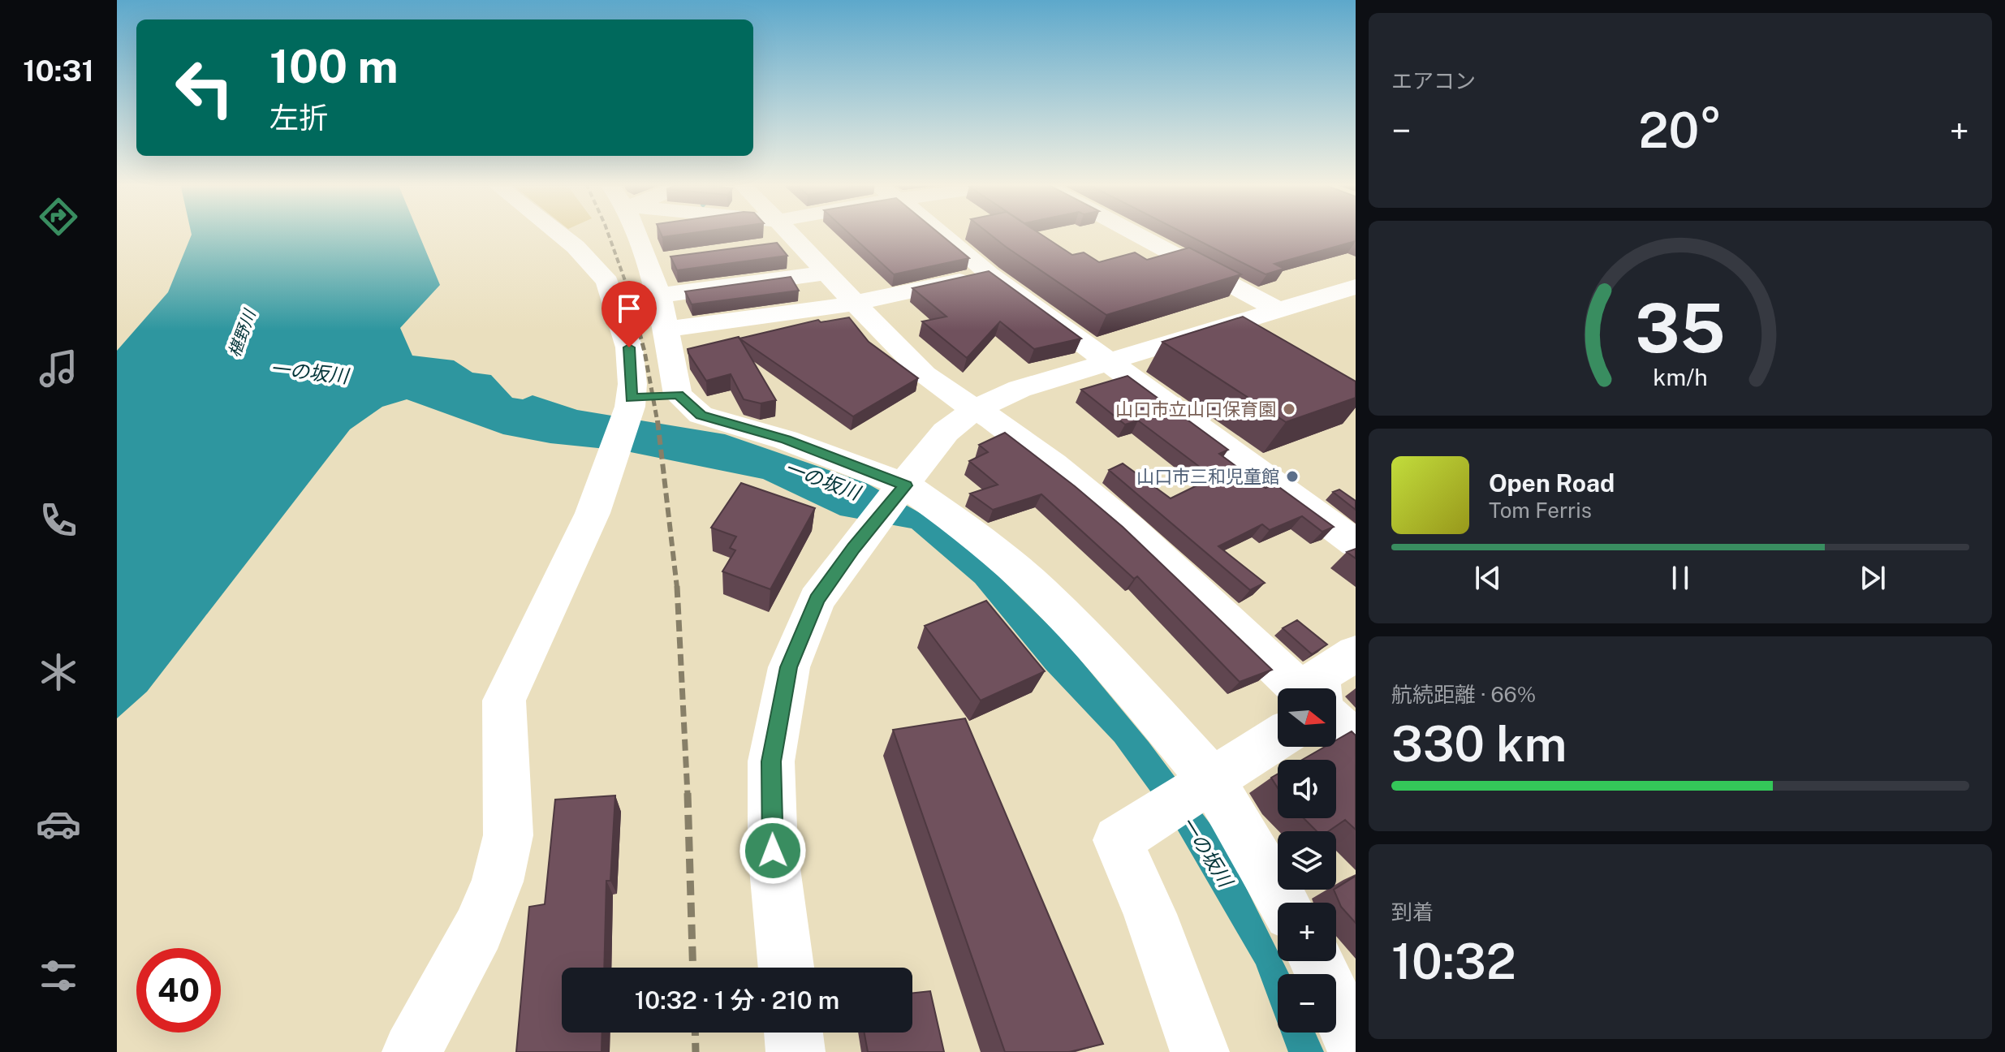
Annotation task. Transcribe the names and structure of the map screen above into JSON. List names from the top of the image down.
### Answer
{
  "water": ["椹野川", "一の坂川"],
  "places": ["山口市立山口保育園", "山口市三和児童館"],
  "north": "right",
  "page": {
    "tabs": "10:31",
    "tile": [
      "エアコン",
      ["航続距離 · 66%", "330 km"],
      ["到着", "10:32"]
    ],
    "turn": ["100 m", "左折"],
    "heat": ["−", "20°", "+"],
    "song": ["Open Road", "Tom Ferris"],
    "map_buttons": ["+", "−"],
    "limit": "40",
    "trip": "10:32 · 1 分 · 210 m",
    "gauge": ["35", "km/h"]
  }
}
